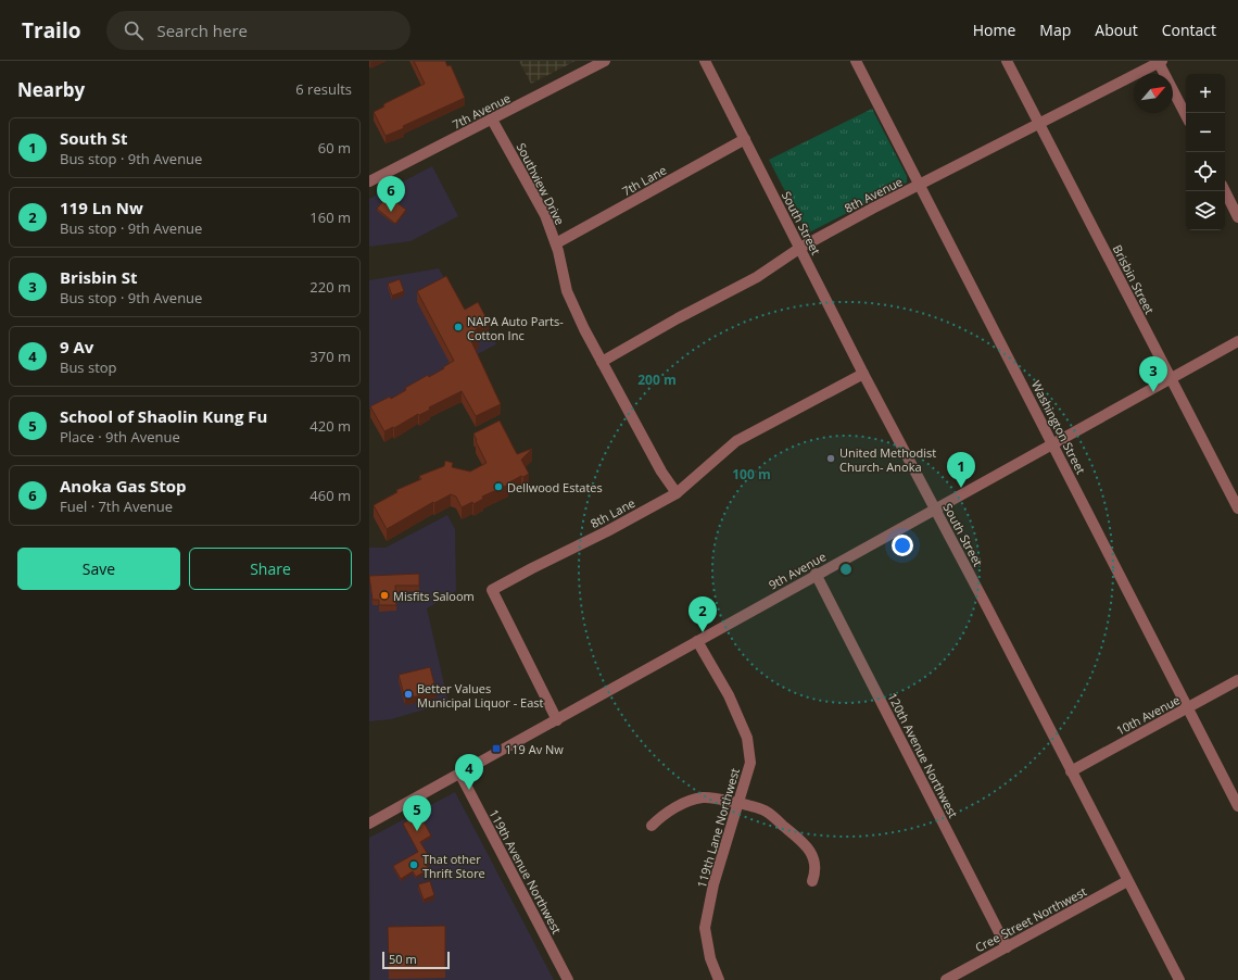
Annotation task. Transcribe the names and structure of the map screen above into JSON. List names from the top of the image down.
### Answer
{
  "streets": {
    "street": [
      "7th Avenue",
      "7th Lane",
      "Southview Drive",
      "8th Avenue",
      "South Street",
      "Brisbin Street",
      "Washington Street",
      "8th Lane",
      "9th Avenue",
      "10th Avenue",
      "120th Avenue Northwest",
      "119th Lane Northwest",
      "119th Avenue Northwest",
      "Cree Street Northwest"
    ]
  },
  "crossings": [
    ["7th Avenue", "Southview Drive"],
    ["7th Lane", "Southview Drive"],
    ["7th Lane", "South Street"],
    ["Southview Drive", "8th Avenue"],
    ["Southview Drive", "8th Lane"],
    ["8th Avenue", "South Street"],
    ["8th Avenue", "Brisbin Street"],
    ["8th Avenue", "Washington Street"],
    ["South Street", "8th Lane"],
    ["South Street", "9th Avenue"],
    ["South Street", "10th Avenue"],
    ["South Street", "Cree Street Northwest"],
    ["Brisbin Street", "9th Avenue"],
    ["Washington Street", "9th Avenue"],
    ["Washington Street", "10th Avenue"],
    ["8th Lane", "9th Avenue"],
    ["9th Avenue", "120th Avenue Northwest"],
    ["9th Avenue", "119th Lane Northwest"],
    ["9th Avenue", "119th Avenue Northwest"],
    ["120th Avenue Northwest", "Cree Street Northwest"]
  ],
  "places": {
    "other": [
      "NAPA Auto Parts- Cotton Inc",
      "United Methodist Church- Anoka",
      "Dellwood Estates",
      "Misfits Saloom",
      "Better Values Municipal Liquor - East",
      "That other Thrift Store"
    ],
    "transit": ["119 Av Nw"]
  },
  "scale_bar": "50 m",
  "north": "top right",
  "page": {
    "header": "Trailo",
    "search": "Search here",
    "nav": [
      "Home",
      "Map",
      "About",
      "Contact"
    ],
    "heading": ["Nearby", "6 results"],
    "map_buttons": ["+", "−"],
    "list": [
      {
        "mark": "1",
        "name": "South St",
        "note": "Bus stop · 9th Avenue",
        "value": "60 m"
      },
      {
        "mark": "2",
        "name": "119 Ln Nw",
        "note": "Bus stop · 9th Avenue",
        "value": "160 m"
      },
      {
        "mark": "3",
        "name": "Brisbin St",
        "note": "Bus stop · 9th Avenue",
        "value": "220 m"
      },
      {
        "mark": "4",
        "name": "9 Av",
        "note": "Bus stop",
        "value": "370 m"
      },
      {
        "mark": "5",
        "name": "School of Shaolin Kung Fu",
        "note": "Place · 9th Avenue",
        "value": "420 m"
      },
      {
        "mark": "6",
        "name": "Anoka Gas Stop",
        "note": "Fuel · 7th Avenue",
        "value": "460 m"
      }
    ],
    "pins": [
      "6",
      "3",
      "1",
      "2",
      "4",
      "5"
    ],
    "buttons": ["Save", "Share"],
    "scale": "50 m"
  },
  "rings": ["200 m", "100 m"]
}
